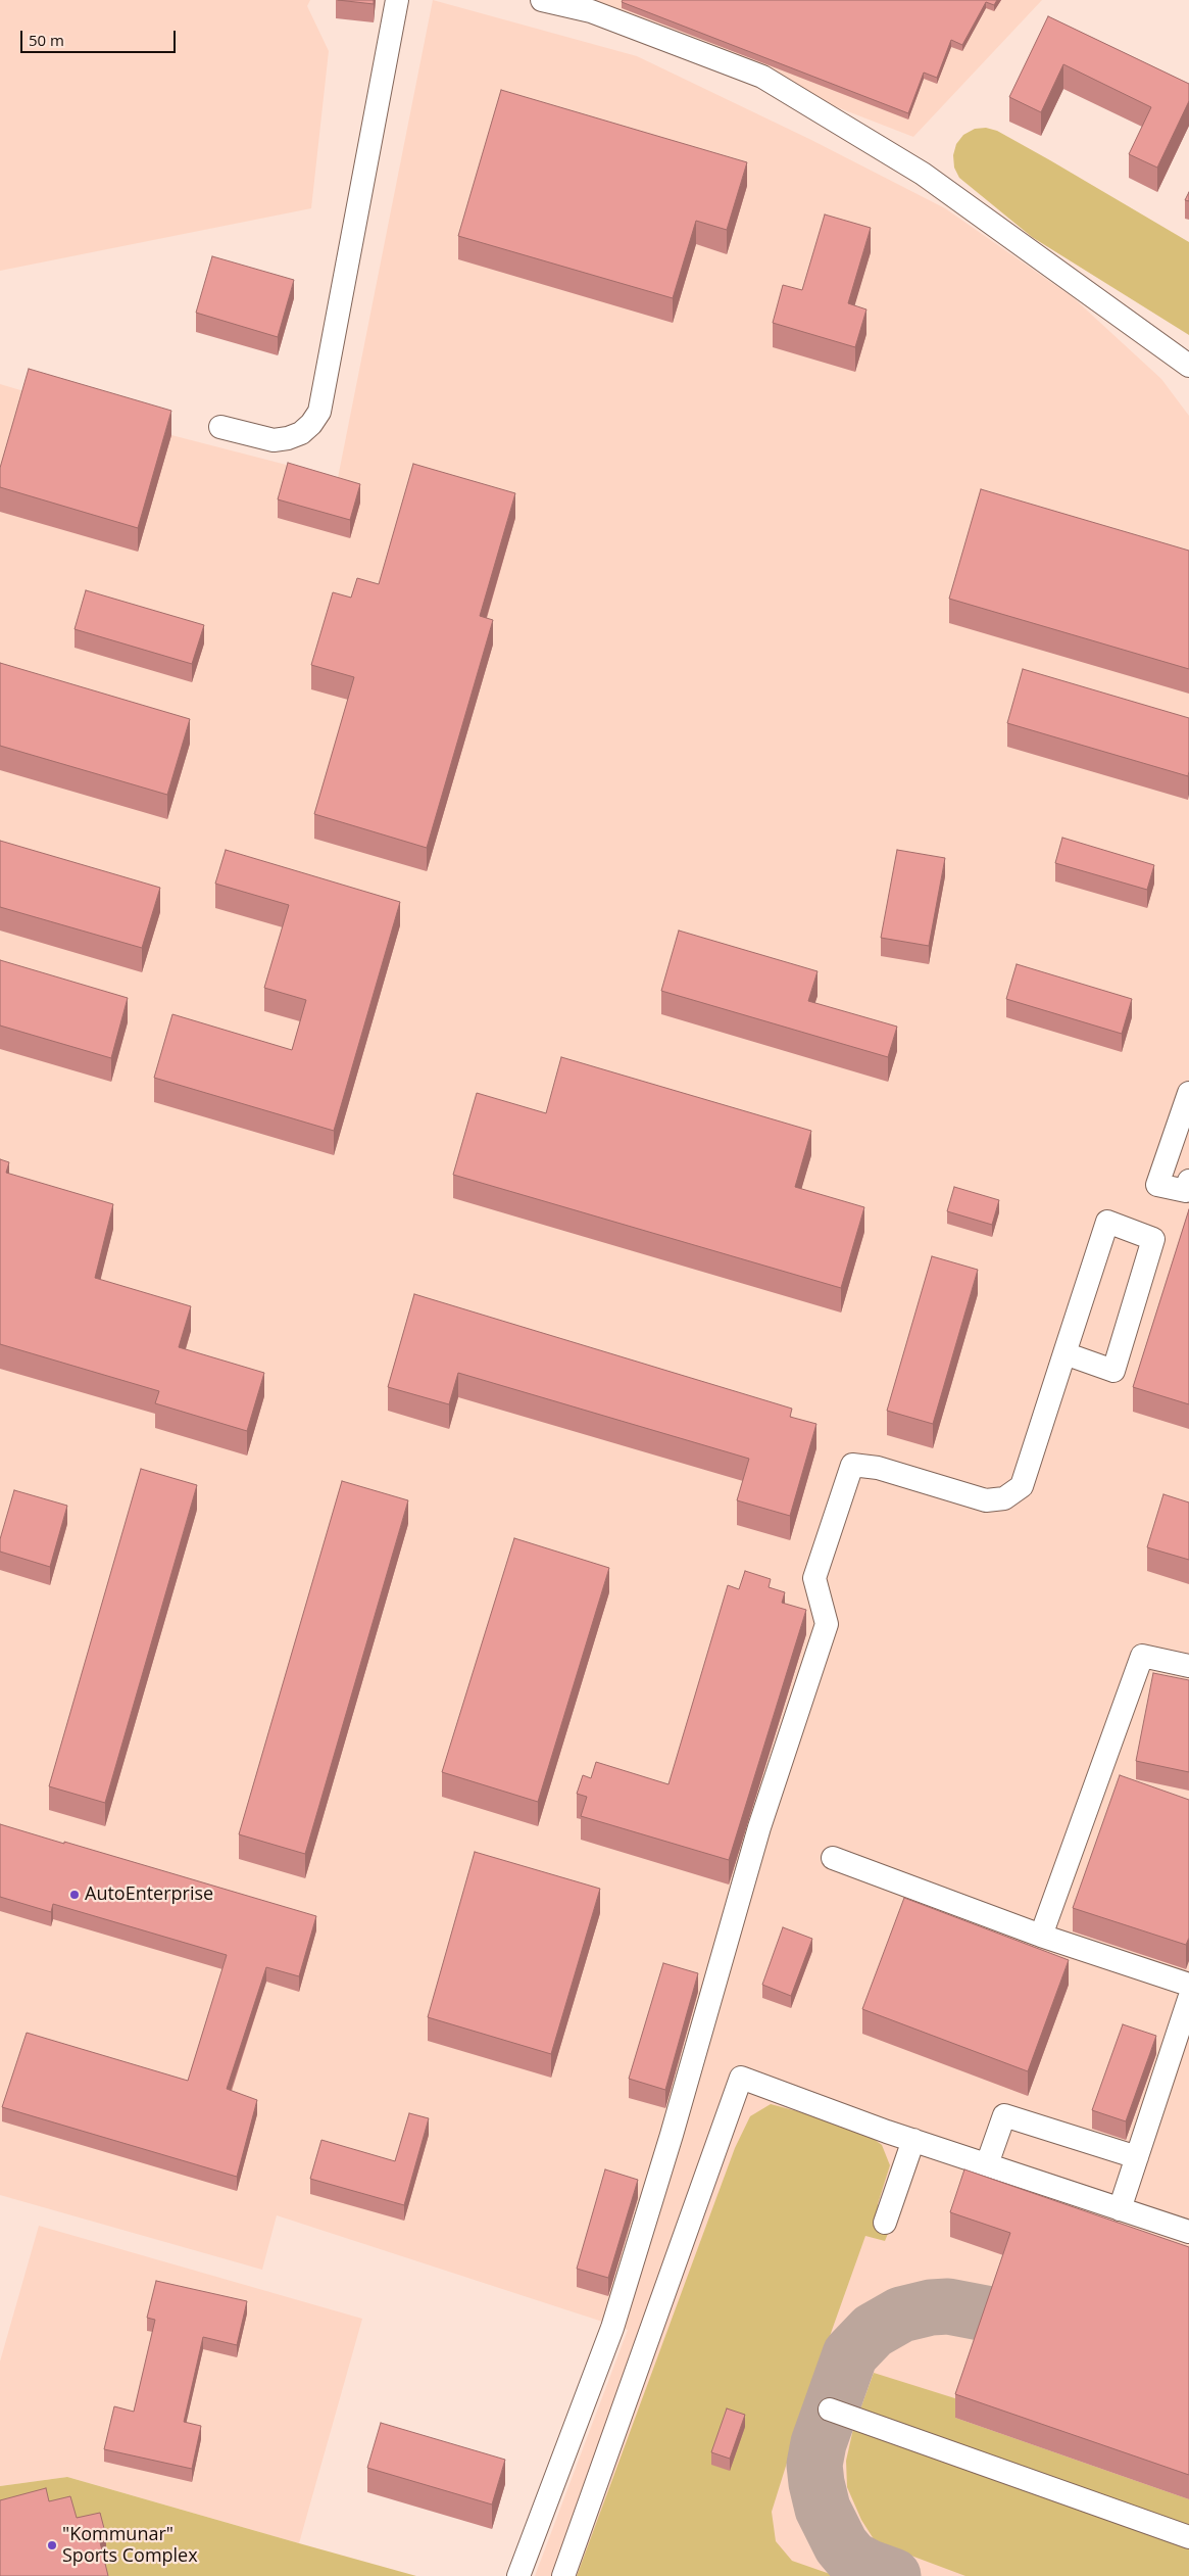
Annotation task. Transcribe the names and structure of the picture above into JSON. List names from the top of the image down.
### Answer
{
  "places": ["AutoEnterprise", "\"Kommunar\" Sports Complex"],
  "scale_bar": "50 m"
}
